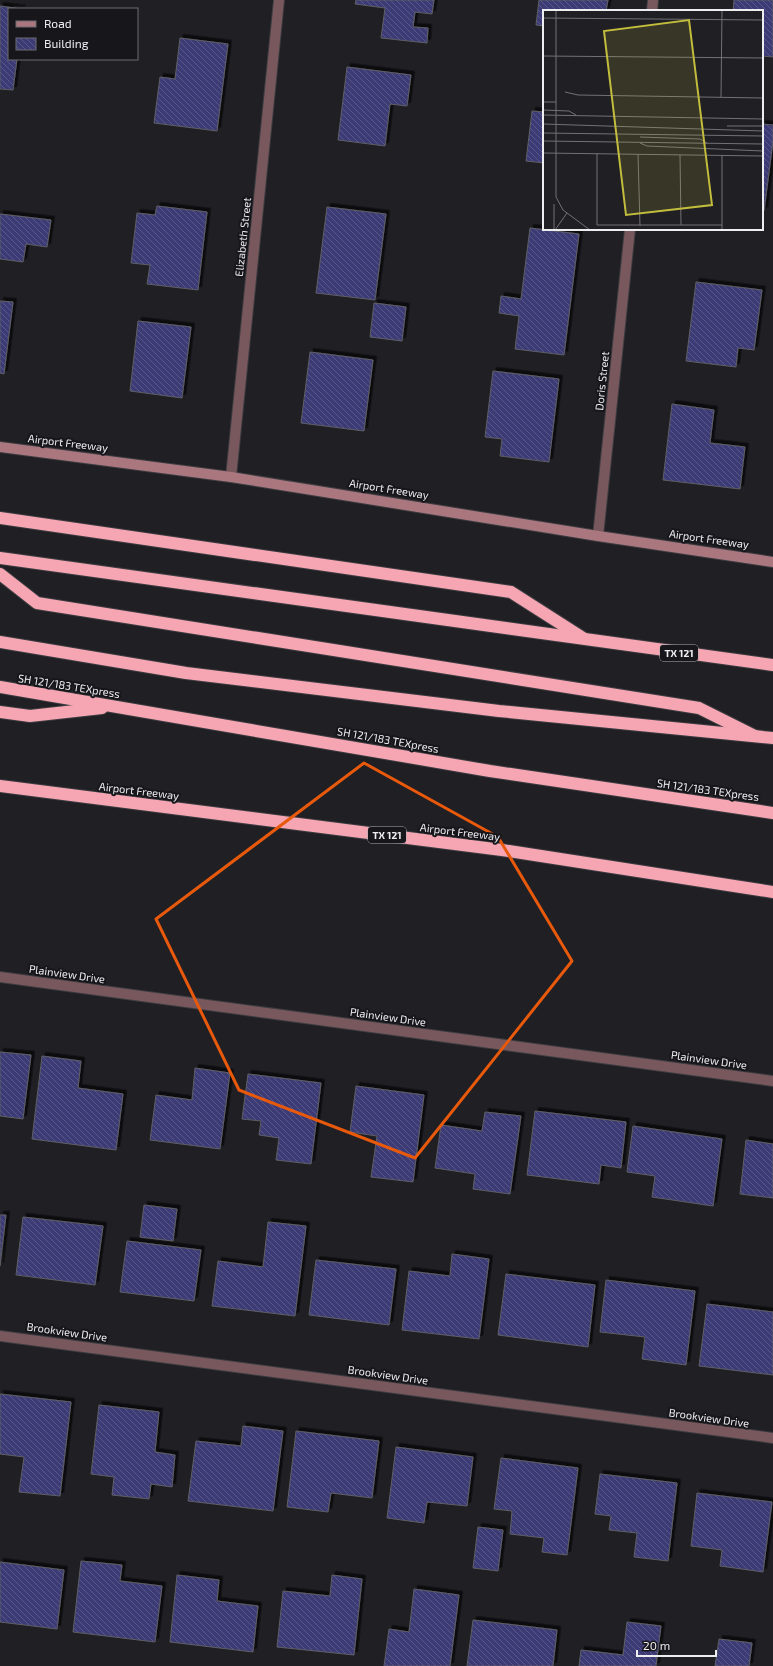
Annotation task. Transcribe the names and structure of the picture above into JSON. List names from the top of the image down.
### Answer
{
  "streets": {
    "highway": ["Airport Freeway", "TX 121", "SH 121/183 TEXpress"],
    "street": [
      "Elizabeth Street",
      "Doris Street",
      "Plainview Drive",
      "Brookview Drive"
    ]
  },
  "crossings": [
    ["Elizabeth Street", "Airport Freeway"],
    ["Doris Street", "Airport Freeway"]
  ],
  "legend": ["Road", "Building"],
  "scale_bar": "20 m"
}
